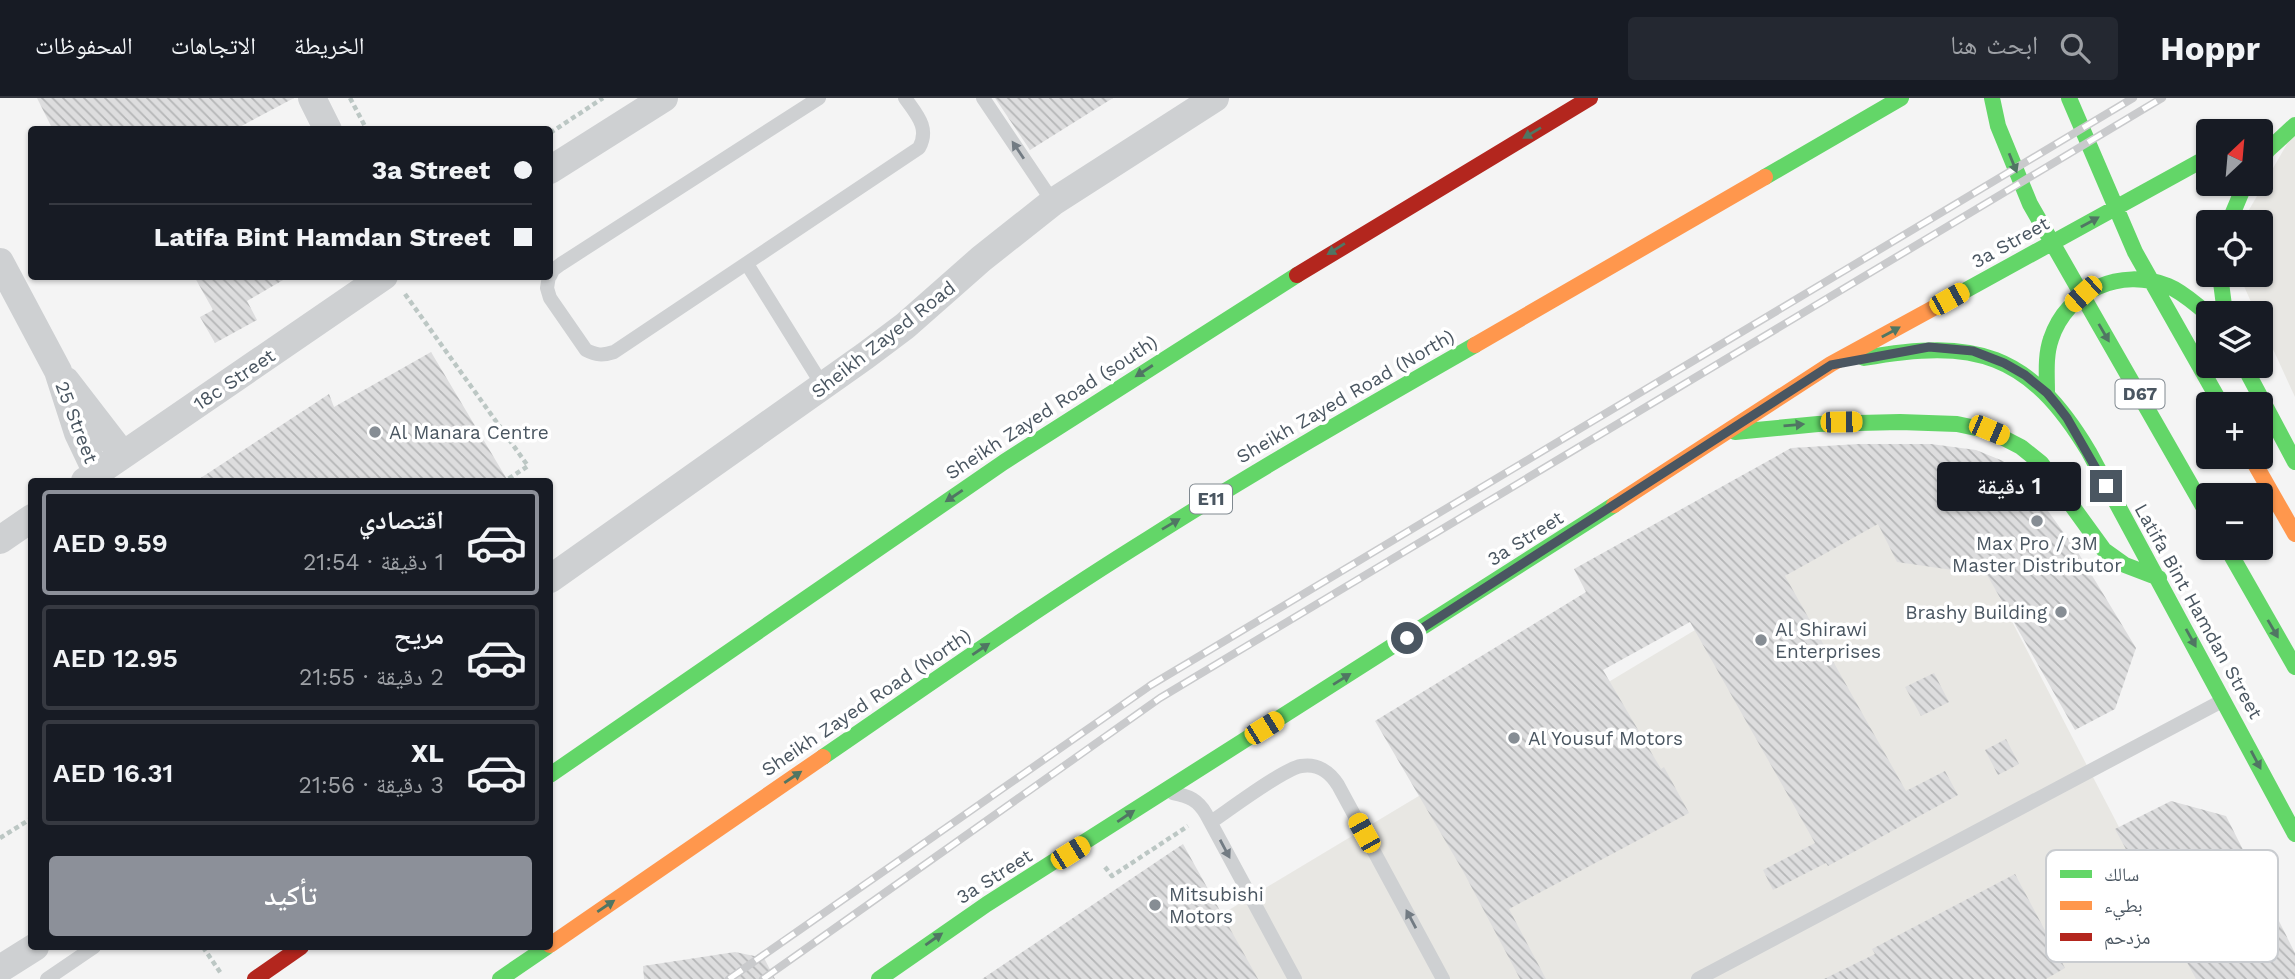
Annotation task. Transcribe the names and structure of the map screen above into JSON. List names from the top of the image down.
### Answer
{
  "streets": {
    "main road": [
      "3a Street",
      "D67",
      "Sheikh Zayed Road (North)",
      "Sheikh Zayed Road (south)",
      "E11",
      "Latifa Bint Hamdan Street"
    ],
    "street": ["Sheikh Zayed Road", "18c Street", "25 Street"]
  },
  "crossings": [
    ["3a Street", "Latifa Bint Hamdan Street"],
    ["18c Street", "25 Street"]
  ],
  "one_way": ["3a Street", "Sheikh Zayed Road (North)", "Sheikh Zayed Road (south)"],
  "places": [
    "Al Manara Centre",
    "Max Pro / 3M Master Distributor",
    "Brashy Building",
    "Al Shirawi Enterprises",
    "Al Yousuf Motors",
    "Mitsubishi Motors"
  ],
  "legend": ["سالك", "بطيء", "مزدحم"],
  "north": "top right",
  "page": {
    "header": "Hoppr",
    "search": "ابحث هنا",
    "nav": ["الخريطة", "الاتجاهات", "المحفوظات"],
    "map_buttons": ["+", "−"],
    "banner": ["3a Street", "Latifa Bint Hamdan Street"],
    "bubble": "1 دقيقة",
    "list": [
      {
        "name": "اقتصادي",
        "note": "1 دقيقة · 21:54",
        "value": "AED 9.59"
      },
      {
        "name": "مريح",
        "note": "2 دقيقة · 21:55",
        "value": "AED 12.95"
      },
      {
        "name": "XL",
        "note": "3 دقيقة · 21:56",
        "value": "AED 16.31"
      }
    ],
    "buttons": "تأكيد"
  }
}
